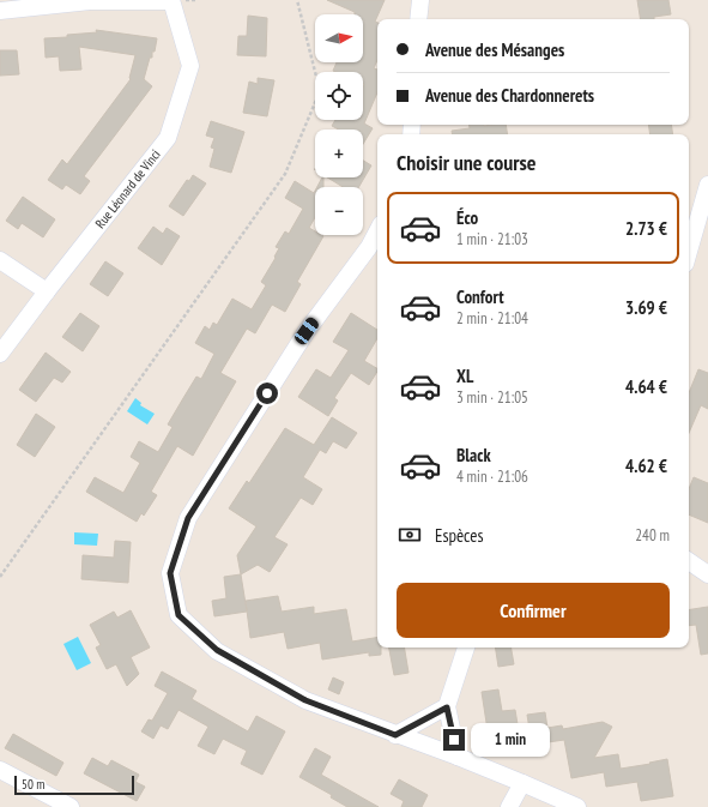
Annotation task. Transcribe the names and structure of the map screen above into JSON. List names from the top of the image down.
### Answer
{
  "streets": {
    "street": ["Rue Léonard de Vinci"]
  },
  "scale_bar": "50 m",
  "north": "right",
  "page": {
    "map_buttons": ["+", "−"],
    "banner": ["Avenue des Mésanges", "Avenue des Chardonnerets"],
    "heading": "Choisir une course",
    "list": [
      {
        "name": "Éco",
        "note": "1 min · 21:03",
        "value": "2.73 €"
      },
      {
        "name": "Confort",
        "note": "2 min · 21:04",
        "value": "3.69 €"
      },
      {
        "name": "XL",
        "note": "3 min · 21:05",
        "value": "4.64 €"
      },
      {
        "name": "Black",
        "note": "4 min · 21:06",
        "value": "4.62 €"
      }
    ],
    "pay": ["Espèces", "240 m"],
    "buttons": "Confirmer",
    "bubble": "1 min",
    "scale": "50 m"
  }
}
